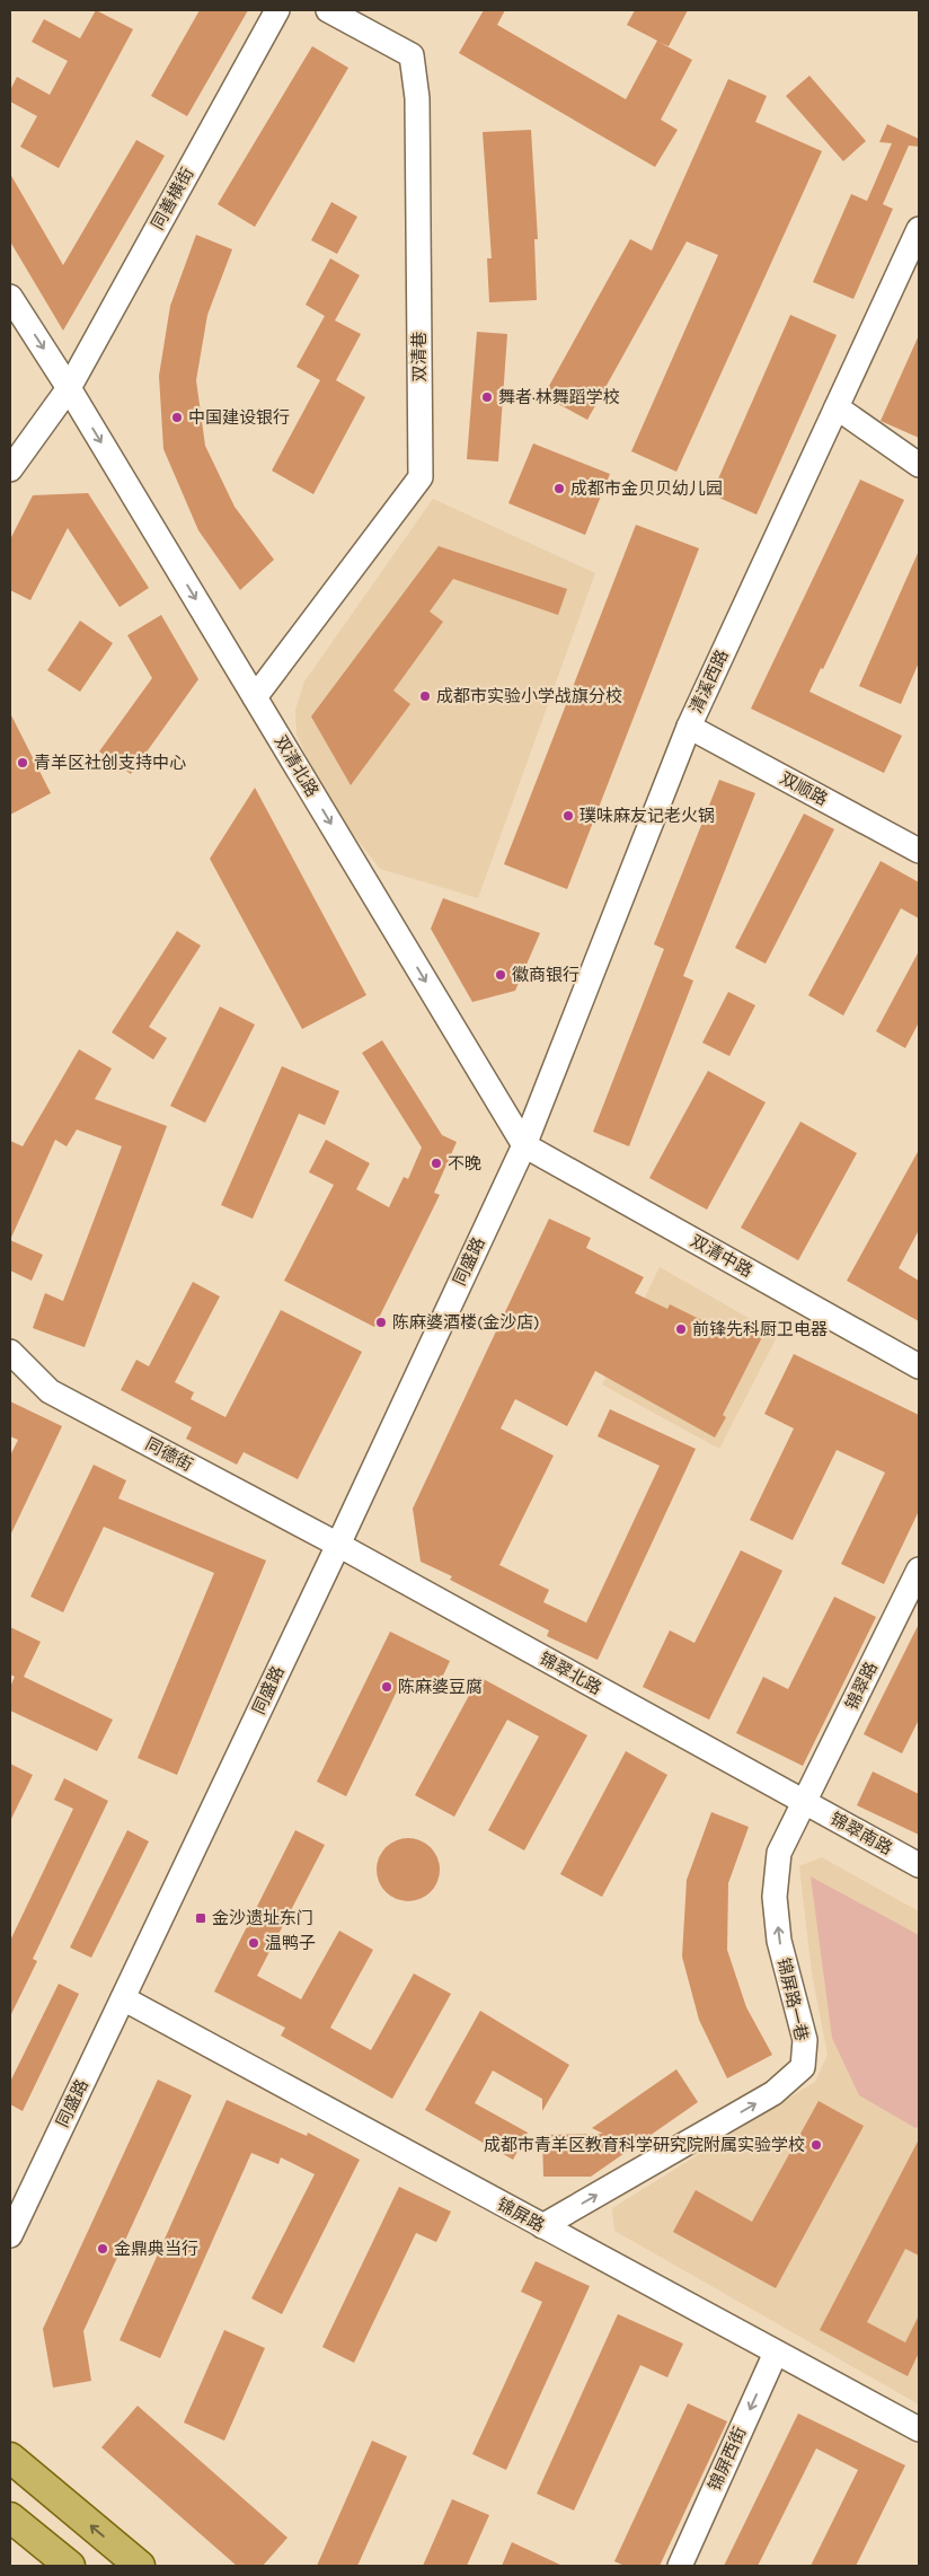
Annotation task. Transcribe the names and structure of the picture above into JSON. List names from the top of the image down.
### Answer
{
  "streets": {
    "street": [
      "同善横街",
      "双清巷",
      "清溪西路",
      "双清北路",
      "双顺路",
      "双清中路",
      "同盛路",
      "同德街",
      "锦翠北路",
      "锦翠路",
      "锦翠南路",
      "锦屏路一巷",
      "锦屏路",
      "锦屏西街"
    ]
  },
  "crossings": [
    ["同善横街", "双清北路"],
    ["双清巷", "双清北路"],
    ["清溪西路", "双清北路"],
    ["清溪西路", "双顺路"],
    ["清溪西路", "双清中路"],
    ["清溪西路", "同盛路"],
    ["双清北路", "双清中路"],
    ["双清北路", "同盛路"],
    ["双清中路", "同盛路"],
    ["同盛路", "同德街"],
    ["同盛路", "锦翠北路"],
    ["同盛路", "锦屏路"],
    ["同德街", "锦翠北路"],
    ["锦翠北路", "锦翠路"],
    ["锦翠北路", "锦翠南路"],
    ["锦翠北路", "锦屏路一巷"],
    ["锦翠路", "锦翠南路"],
    ["锦翠路", "锦屏路一巷"],
    ["锦翠南路", "锦屏路一巷"],
    ["锦屏路一巷", "锦屏路"],
    ["锦屏路", "锦屏西街"]
  ],
  "one_way": ["双清北路", "锦屏路一巷", "锦屏西街"],
  "places": {
    "other": [
      "舞者·林舞蹈学校",
      "中国建设银行",
      "成都市金贝贝幼儿园",
      "成都市实验小学战旗分校",
      "青羊区社创支持中心",
      "璞味麻友记老火锅",
      "徽商银行",
      "不晚",
      "陈麻婆酒楼(金沙店)",
      "前锋先科厨卫电器",
      "陈麻婆豆腐",
      "温鸭子",
      "成都市青羊区教育科学研究院附属实验学校",
      "金鼎典当行"
    ],
    "transit": ["金沙遗址东门"]
  }
}
